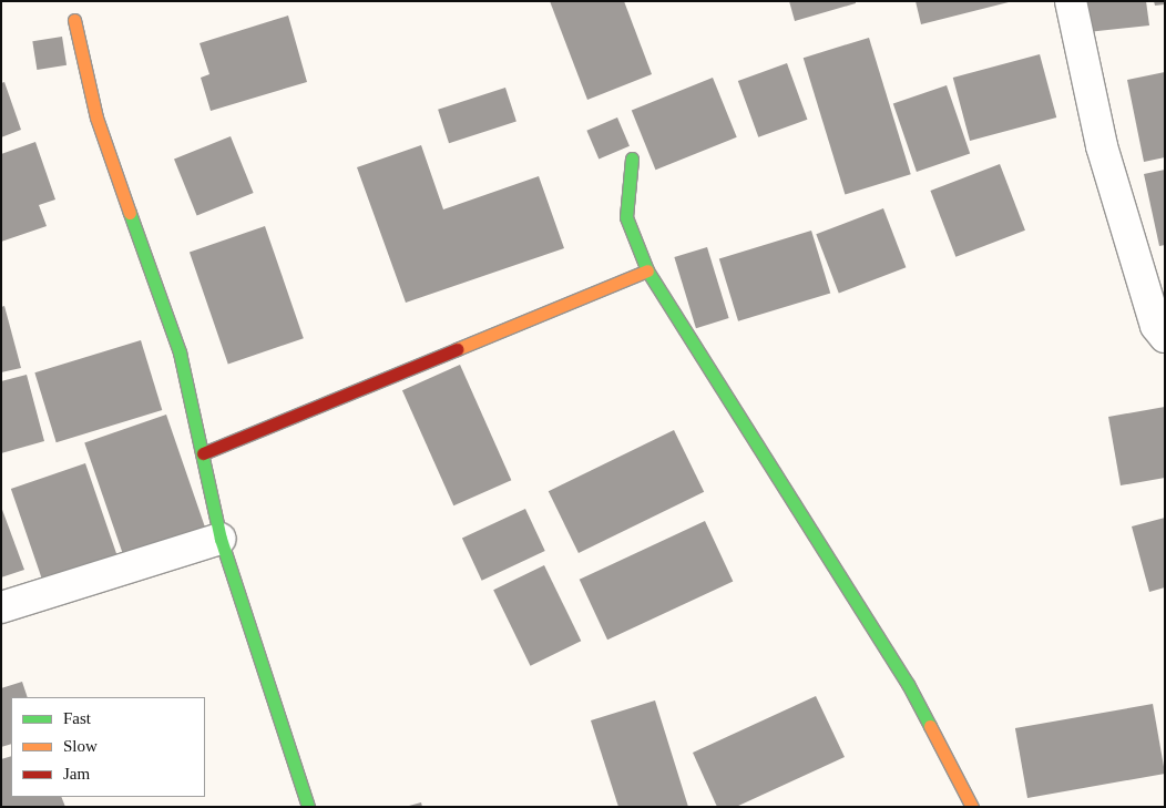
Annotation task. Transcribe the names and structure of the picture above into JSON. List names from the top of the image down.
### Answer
{
  "legend": ["Fast", "Slow", "Jam"]
}
